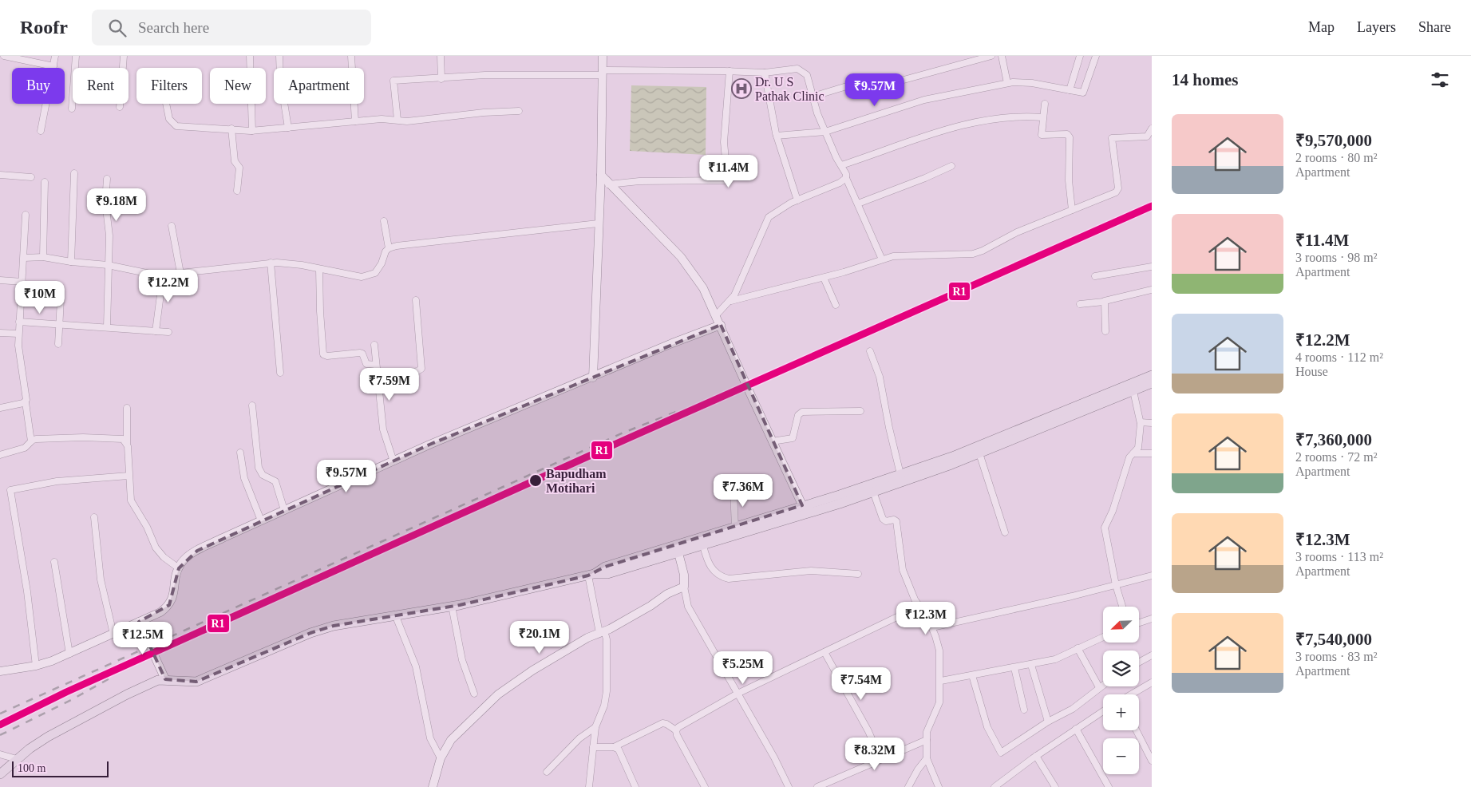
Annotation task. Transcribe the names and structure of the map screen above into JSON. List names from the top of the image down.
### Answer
{
  "places": {
    "hospital": ["Dr. U S Pathak Clinic"],
    "other": ["Bapudham Motihari"]
  },
  "lines": ["transit line R1"],
  "scale_bar": "100 m",
  "north": "bottom left",
  "page": {
    "header": "Roofr",
    "search": "Search here",
    "nav": ["Map", "Layers", "Share"],
    "heading": "14 homes",
    "chip": [
      "Buy",
      "Rent",
      "Filters",
      "New",
      "Apartment"
    ],
    "price": [
      "₹9.57M",
      "₹11.4M",
      "₹9.18M",
      "₹12.2M",
      "₹10M",
      "₹7.59M",
      "₹9.57M",
      "₹7.36M",
      "₹12.3M",
      "₹20.1M",
      "₹12.5M",
      "₹5.25M",
      "₹7.54M",
      "₹8.32M"
    ],
    "list": [
      {
        "name": "₹9,570,000",
        "note": "2 rooms · 80 m² · Apartment"
      },
      {
        "name": "₹11.4M",
        "note": "3 rooms · 98 m² · Apartment"
      },
      {
        "name": "₹12.2M",
        "note": "4 rooms · 112 m² · House"
      },
      {
        "name": "₹7,360,000",
        "note": "2 rooms · 72 m² · Apartment"
      },
      {
        "name": "₹12.3M",
        "note": "3 rooms · 113 m² · Apartment"
      },
      {
        "name": "₹7,540,000",
        "note": "3 rooms · 83 m² · Apartment"
      }
    ],
    "map_buttons": ["+", "−"],
    "scale": "100 m"
  }
}
